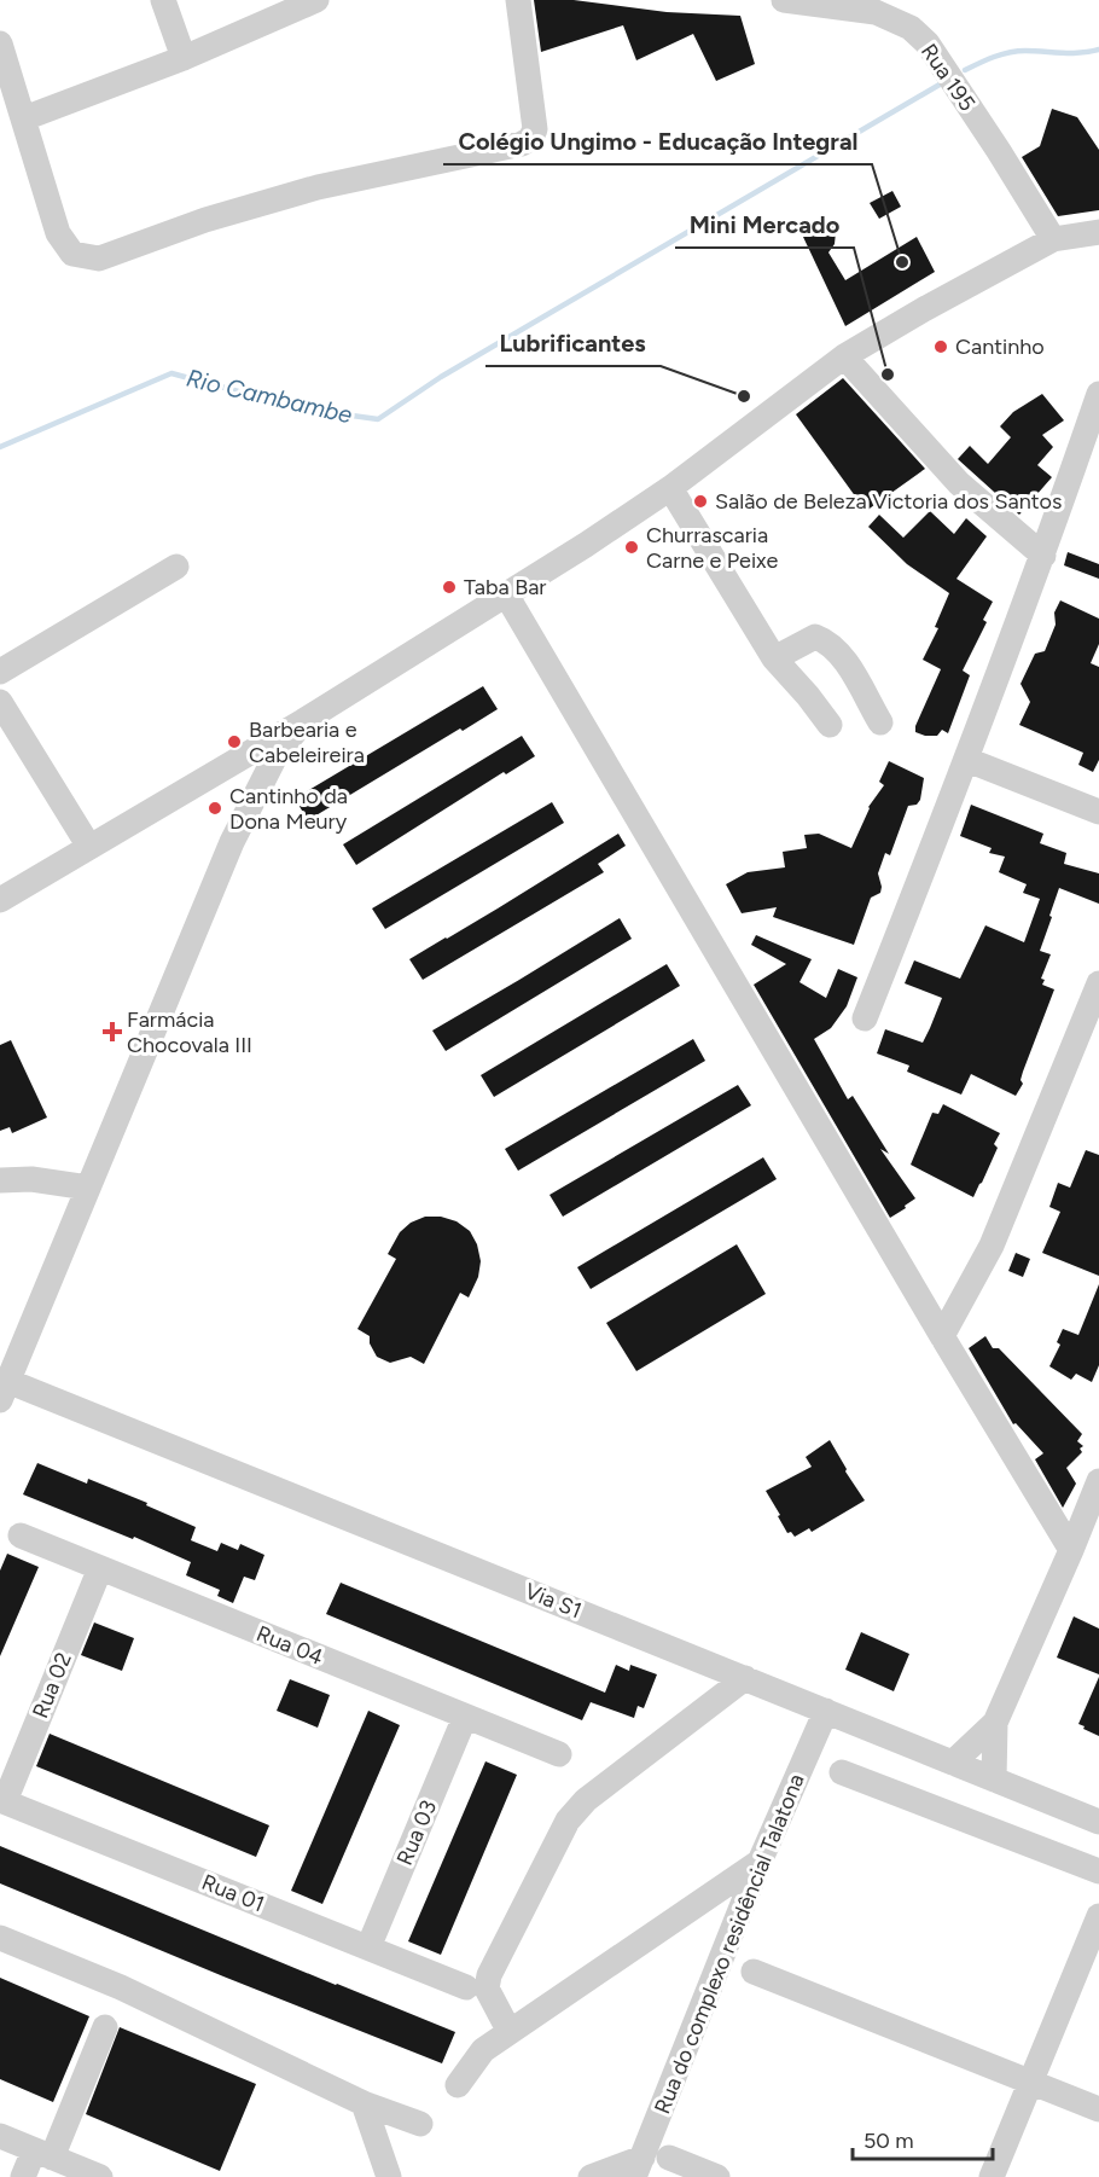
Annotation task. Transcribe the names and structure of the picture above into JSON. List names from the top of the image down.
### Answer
{
  "streets": {
    "street": [
      "Rua 195",
      "Via S1",
      "Rua 04",
      "Rua 02",
      "Rua 03",
      "Rua 01",
      "Rua do complexo residêncial Talatona"
    ]
  },
  "crossings": [
    ["Via S1", "Rua do complexo residêncial Talatona"],
    ["Rua 04", "Rua 02"],
    ["Rua 04", "Rua 03"],
    ["Rua 02", "Rua 01"],
    ["Rua 03", "Rua 01"]
  ],
  "water": ["Rio Cambambe"],
  "places": {
    "other": [
      "Colégio Ungimo - Educação Integral",
      "Cantinho",
      "Mini Mercado",
      "Lubrificantes",
      "Salão de Beleza Victoria dos Santos",
      "Churrascaria Carne e Peixe",
      "Taba Bar",
      "Barbearia e Cabeleireira",
      "Cantinho da Dona Meury"
    ],
    "health": ["Farmácia Chocovala III"]
  },
  "scale_bar": "50 m"
}
